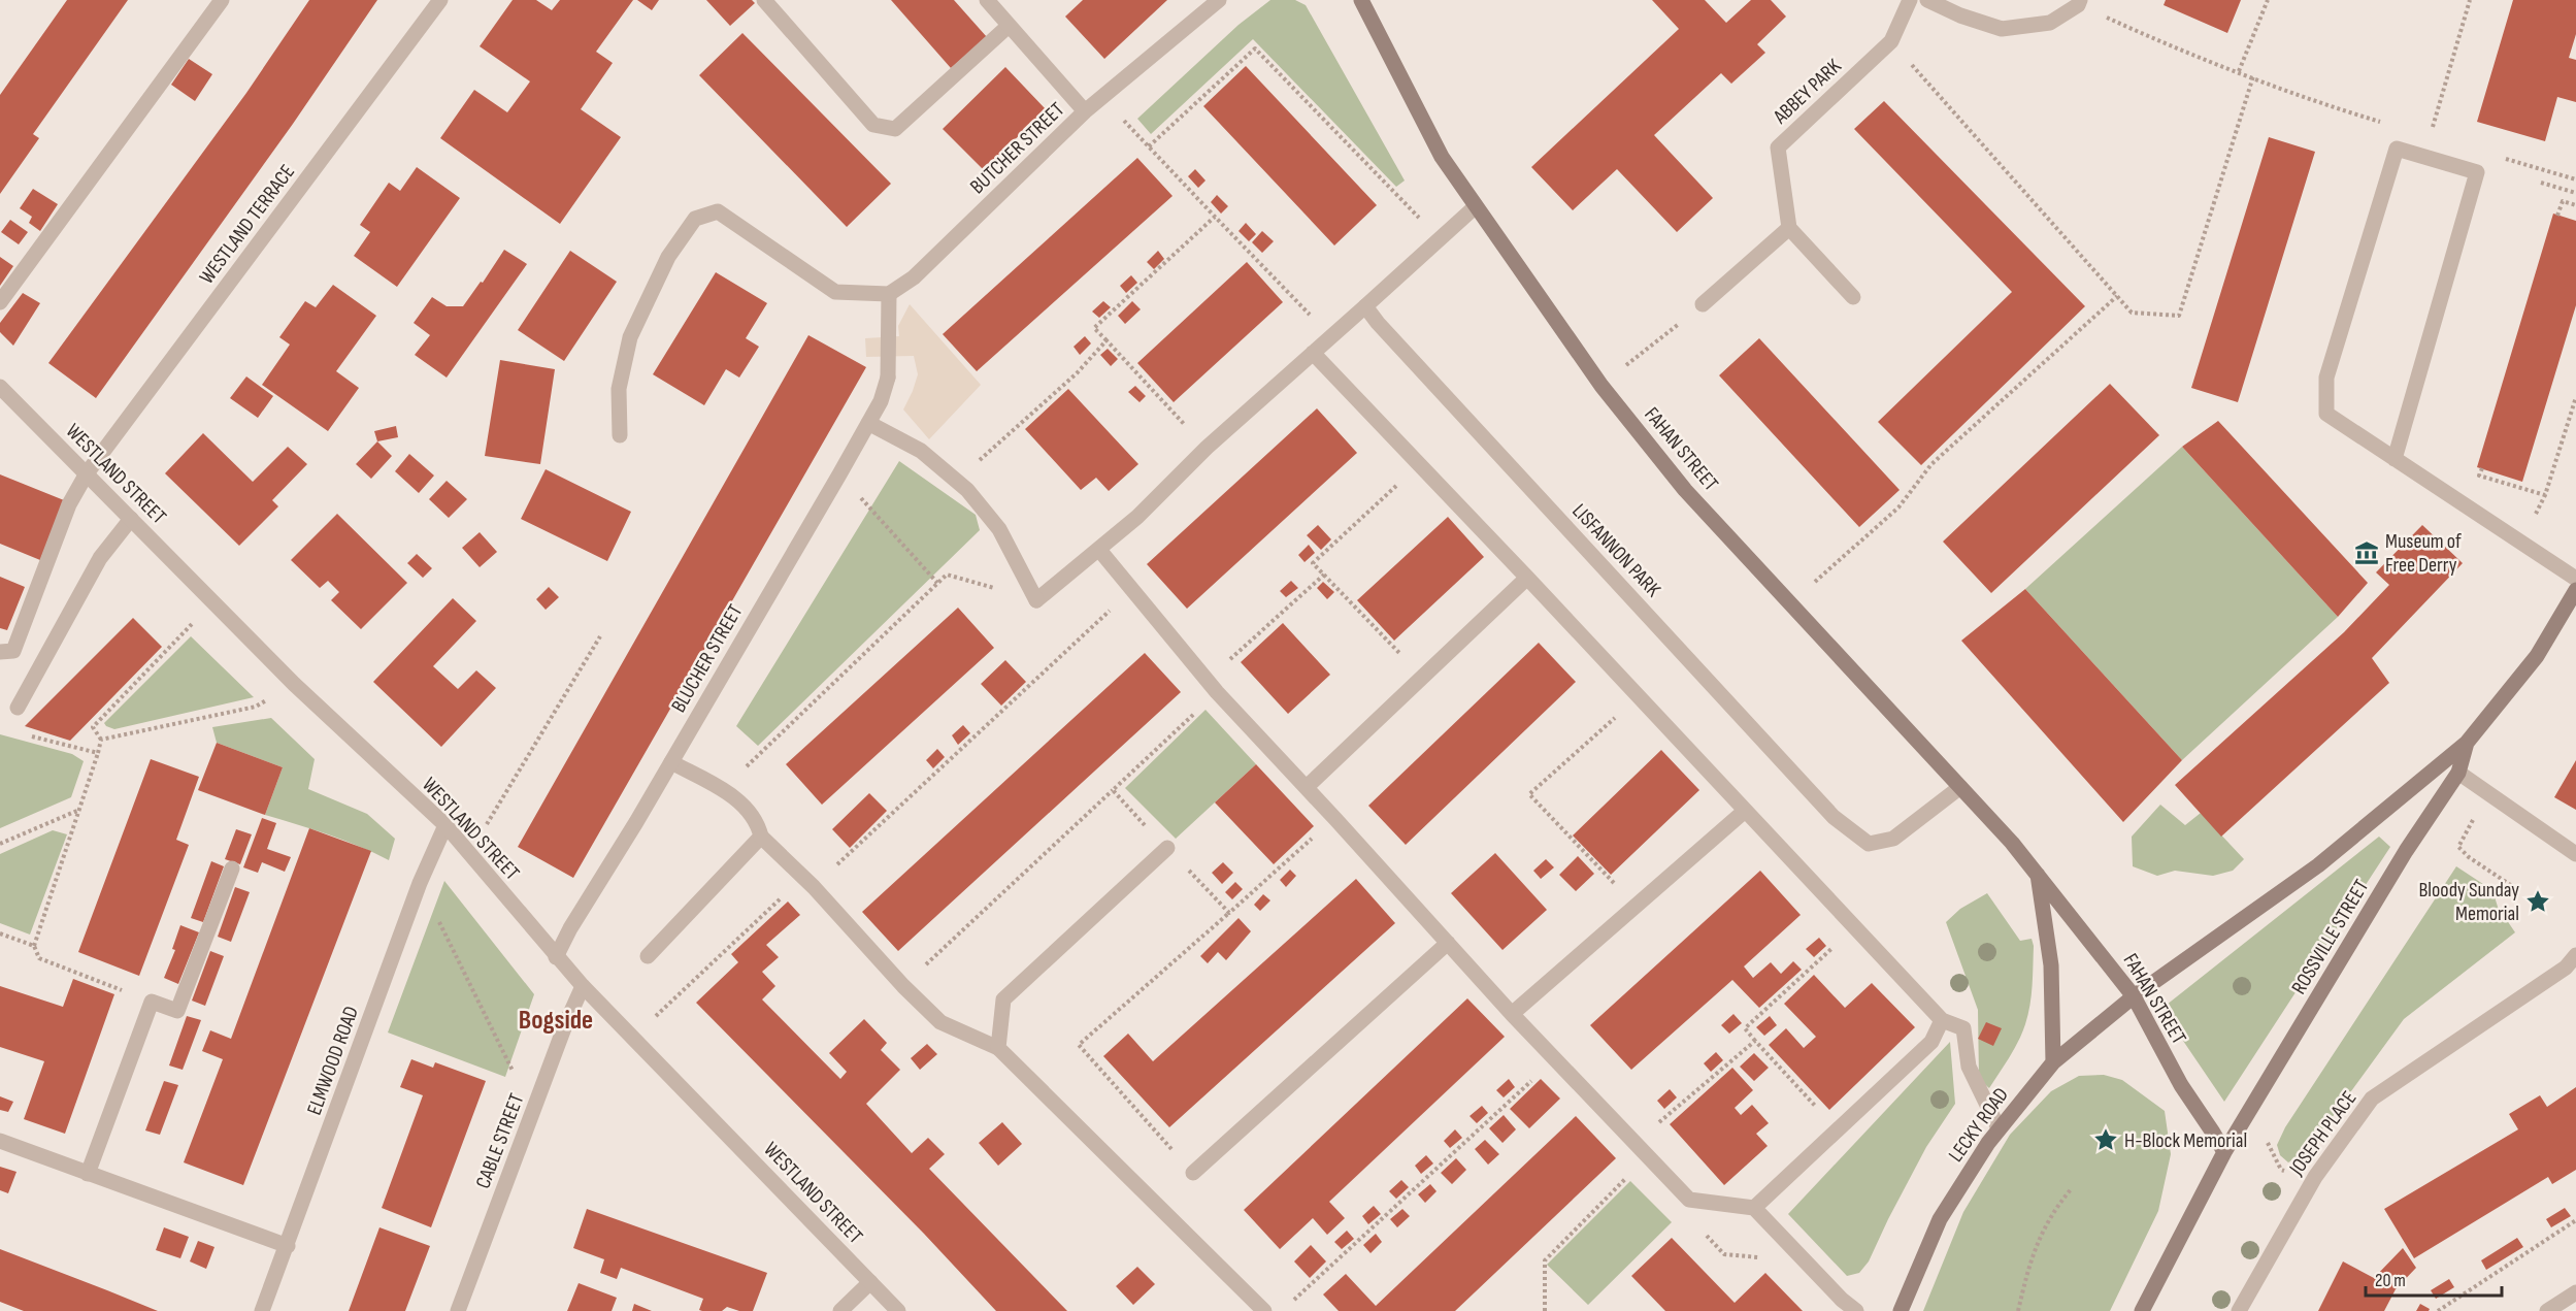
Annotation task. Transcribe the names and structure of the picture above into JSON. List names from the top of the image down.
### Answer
{
  "streets": {
    "main road": ["FAHAN STREET", "ROSSVILLE STREET", "LECKY ROAD"],
    "street": [
      "ABBEY PARK",
      "BUTCHER STREET",
      "WESTLAND TERRACE",
      "WESTLAND STREET",
      "LISFANNON PARK",
      "BLUCHER STREET",
      "ELMWOOD ROAD",
      "JOSEPH PLACE",
      "CABLE STREET"
    ]
  },
  "crossings": [
    ["BUTCHER STREET", "BLUCHER STREET"],
    ["WESTLAND TERRACE", "WESTLAND STREET"],
    ["FAHAN STREET", "LISFANNON PARK"],
    ["FAHAN STREET", "ROSSVILLE STREET"],
    ["FAHAN STREET", "LECKY ROAD"],
    ["WESTLAND STREET", "BLUCHER STREET"],
    ["WESTLAND STREET", "ELMWOOD ROAD"],
    ["WESTLAND STREET", "CABLE STREET"],
    ["ROSSVILLE STREET", "LECKY ROAD"]
  ],
  "districts": ["Bogside"],
  "places": {
    "museum": ["Museum of Free Derry"],
    "place": ["Bloody Sunday Memorial", "H-Block Memorial"]
  },
  "scale_bar": "20 m"
}
